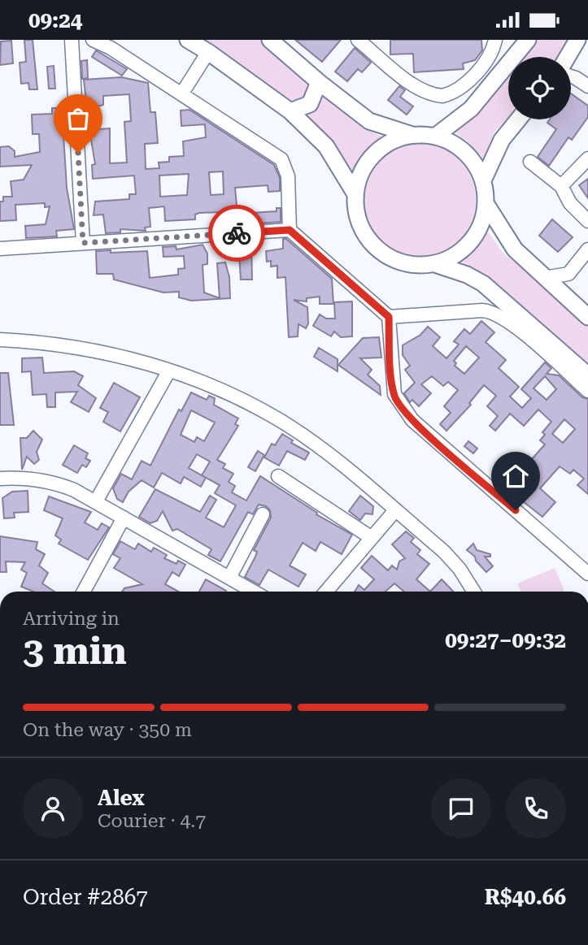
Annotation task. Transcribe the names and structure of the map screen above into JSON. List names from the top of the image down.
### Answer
{
  "page": {
    "status": "09:24",
    "heading": ["3 min", "Arriving in", "09:27–09:32"],
    "panel": [
      "Alex",
      "Courier · 4.7",
      "Order #2867",
      "R$40.66"
    ],
    "bar": "On the way · 350 m"
  }
}
